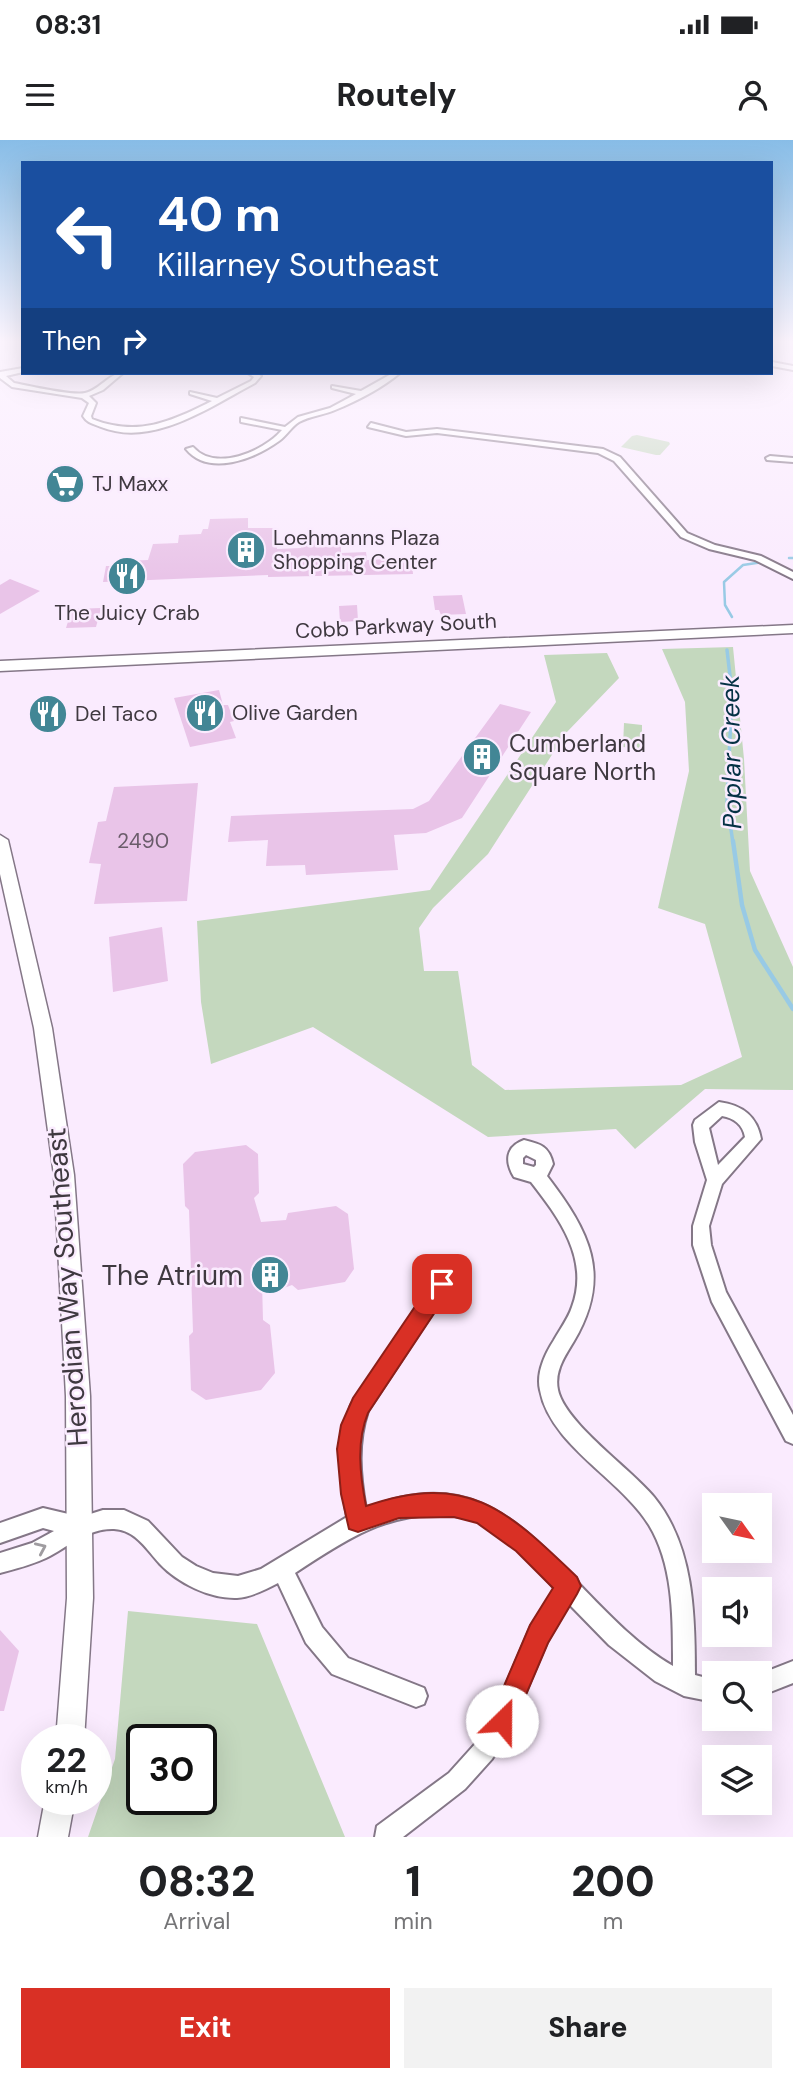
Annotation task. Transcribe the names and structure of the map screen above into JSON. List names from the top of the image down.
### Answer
{
  "streets": {
    "main road": ["Cobb Parkway South"],
    "street": ["Herodian Way Southeast"]
  },
  "water": ["Poplar Creek"],
  "places": {
    "supermarket": ["TJ Maxx"],
    "building": ["Loehmanns Plaza Shopping Center", "Cumberland Square North", "The Atrium"],
    "restaurant": ["The Juicy Crab", "Olive Garden", "Del Taco"]
  },
  "house_numbers": ["2490"],
  "north": "bottom right",
  "page": {
    "status": "08:31",
    "header": "Routely",
    "turn": ["40 m", "Killarney Southeast"],
    "then": "Then",
    "speed": "22 km/h",
    "limit": "30",
    "eta": [
      "08:32",
      "Arrival",
      "1",
      "min",
      "200",
      "m"
    ],
    "buttons": ["Exit", "Share"]
  }
}
